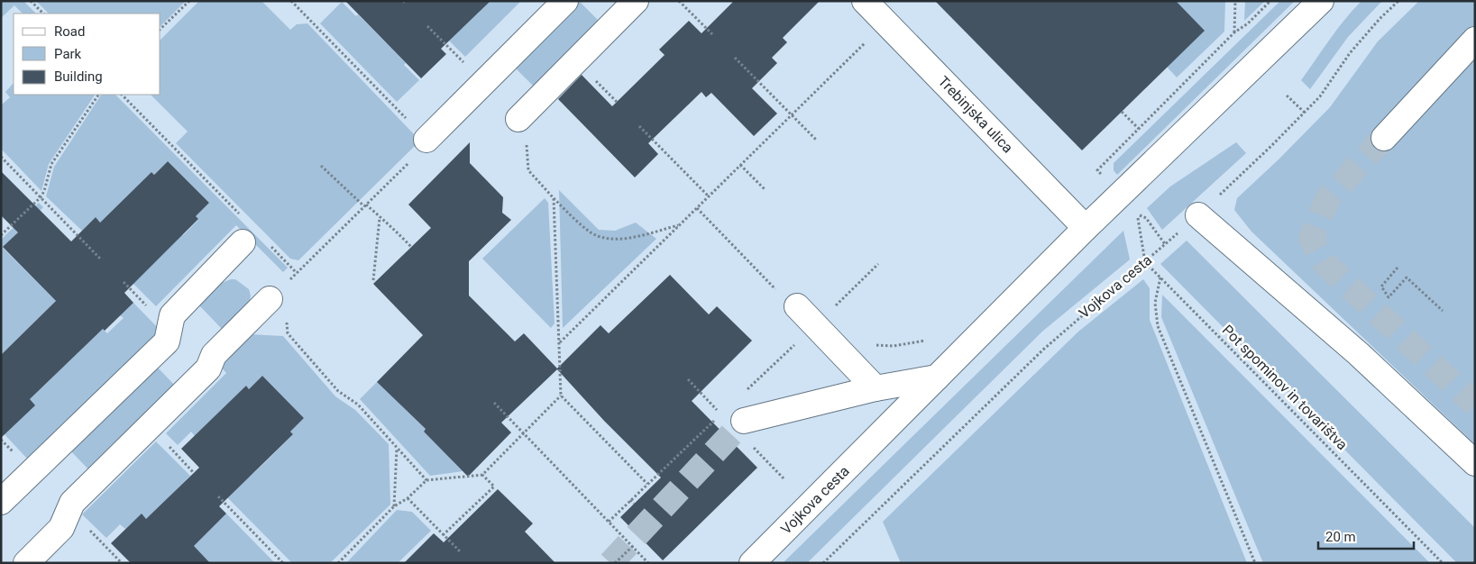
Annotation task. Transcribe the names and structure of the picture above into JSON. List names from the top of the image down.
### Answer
{
  "streets": {
    "street": ["Trebinjska ulica", "Vojkova cesta"],
    "path": ["Pot spominov in tovarištva"]
  },
  "crossings": [
    ["Trebinjska ulica", "Vojkova cesta"],
    ["Vojkova cesta", "Pot spominov in tovarištva"]
  ],
  "legend": ["Road", "Park", "Building"],
  "scale_bar": "20 m"
}
